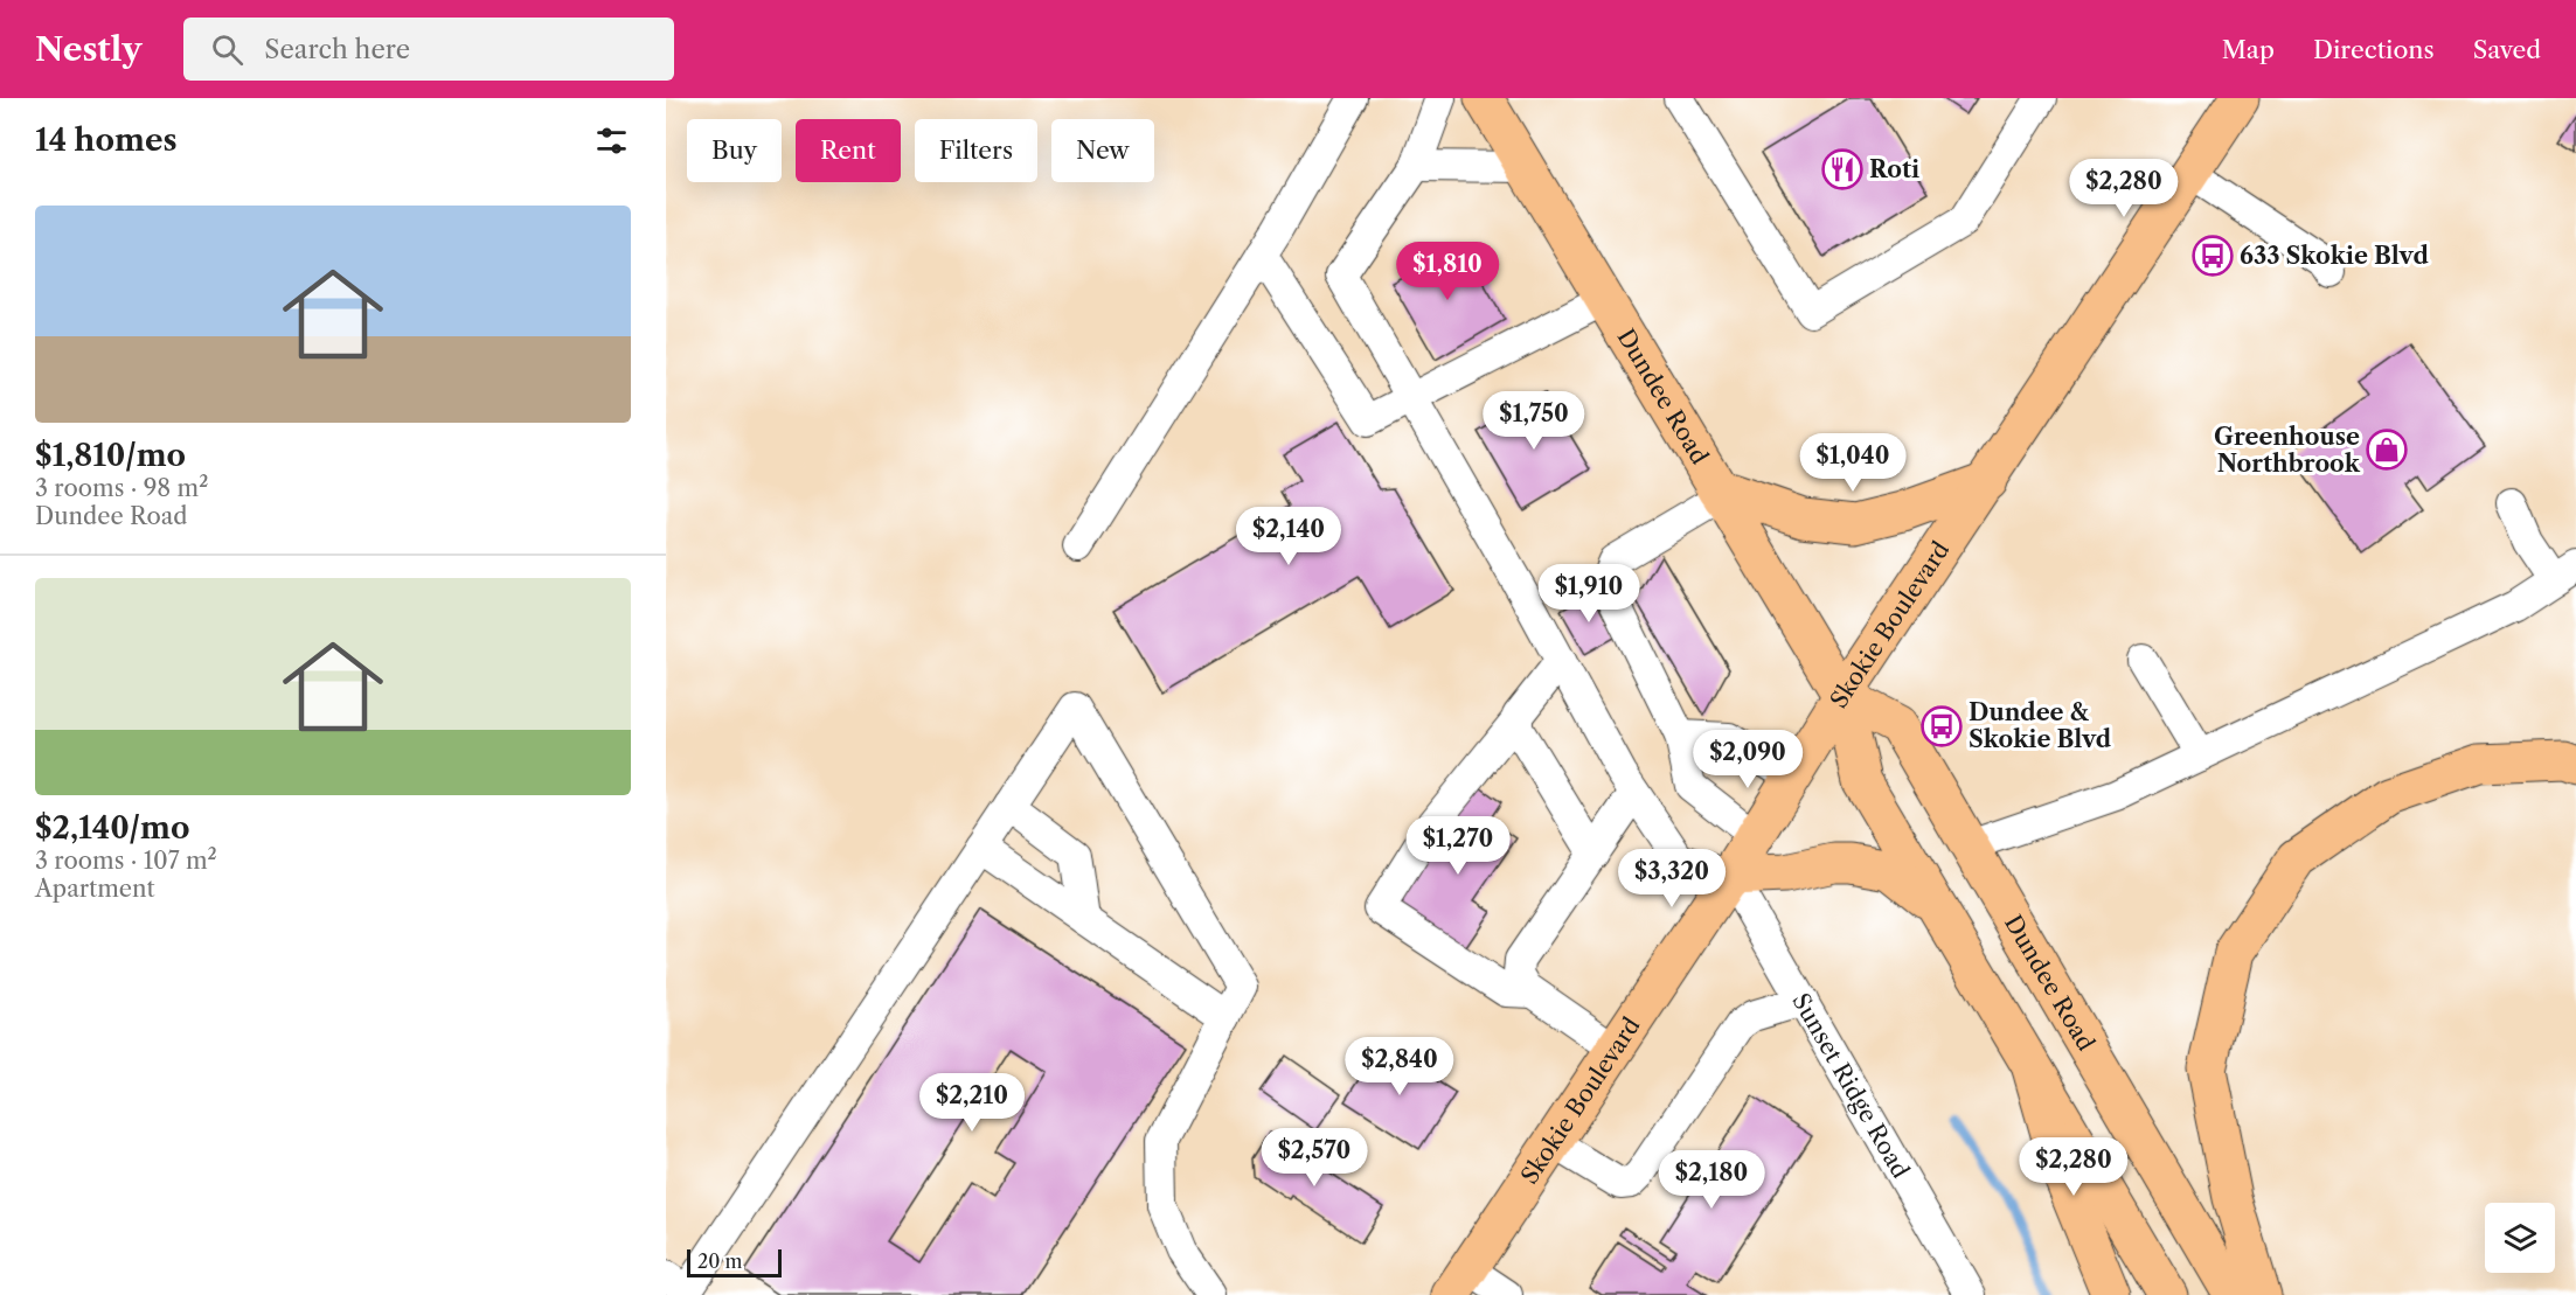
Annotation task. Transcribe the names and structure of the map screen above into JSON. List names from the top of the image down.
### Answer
{
  "streets": {
    "main road": ["Dundee Road", "Skokie Boulevard"],
    "street": ["Sunset Ridge Road"]
  },
  "crossings": [
    ["Dundee Road", "Skokie Boulevard"],
    ["Skokie Boulevard", "Sunset Ridge Road"]
  ],
  "places": {
    "restaurant": ["Roti"],
    "bus stop": ["633 Skokie Blvd", "Dundee & Skokie Blvd"],
    "shop": ["Greenhouse Northbrook"]
  },
  "scale_bar": "20 m",
  "page": {
    "header": "Nestly",
    "search": "Search here",
    "nav": ["Map", "Directions", "Saved"],
    "heading": "14 homes",
    "chip": [
      "Buy",
      "Rent",
      "Filters",
      "New"
    ],
    "price": [
      "$2,280",
      "$1,810",
      "$1,750",
      "$1,040",
      "$2,140",
      "$1,910",
      "$2,090",
      "$1,270",
      "$3,320",
      "$2,840",
      "$2,210",
      "$2,570",
      "$2,280",
      "$2,180"
    ],
    "list": [
      {
        "name": "$1,810/mo",
        "note": "3 rooms · 98 m² · Dundee Road"
      },
      {
        "name": "$2,140/mo",
        "note": "3 rooms · 107 m² · Apartment"
      }
    ],
    "scale": "20 m"
  }
}
